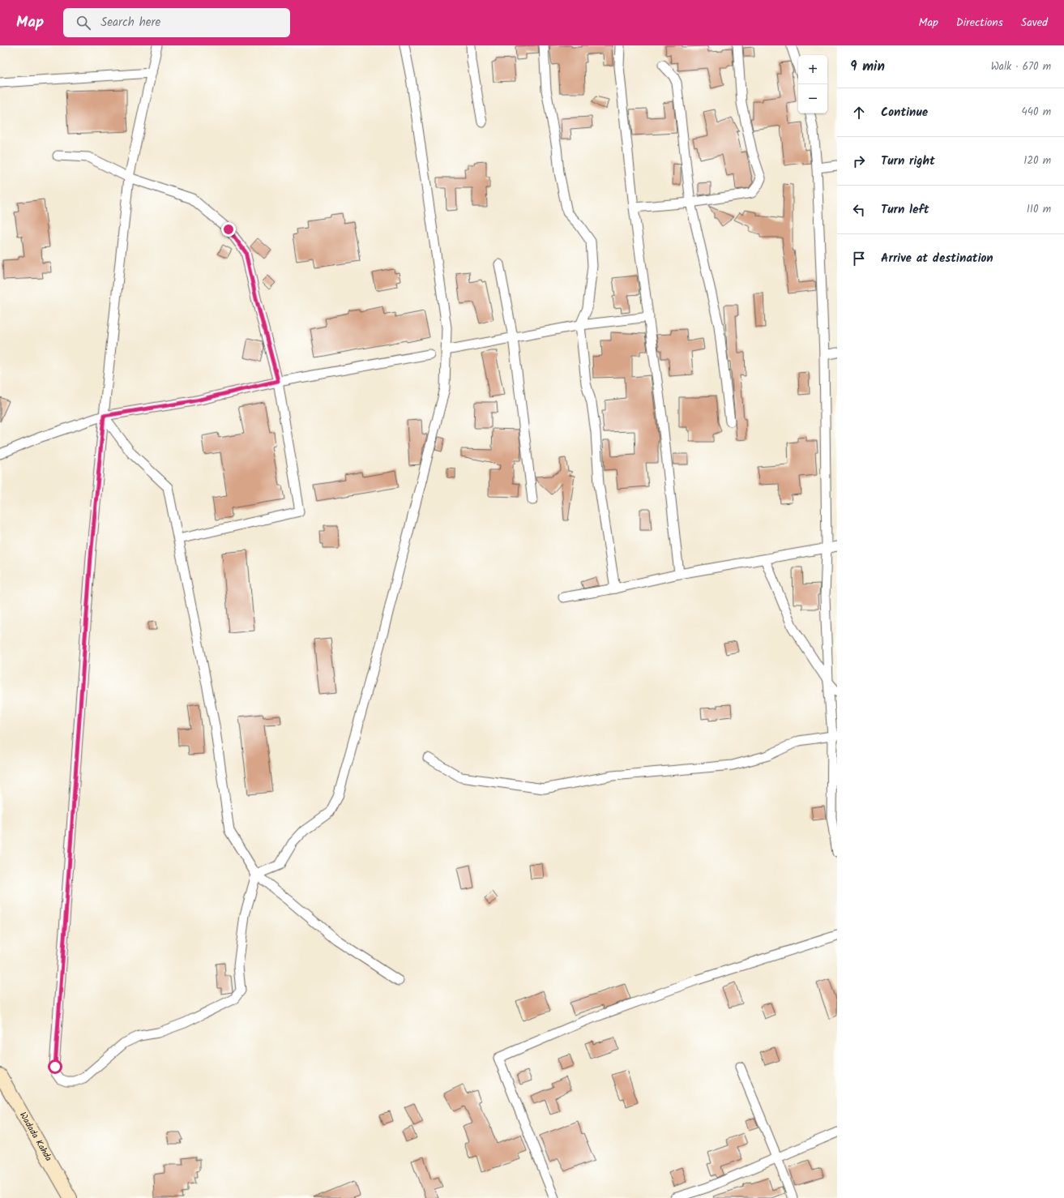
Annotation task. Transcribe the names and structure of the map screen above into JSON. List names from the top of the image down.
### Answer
{
  "streets": {
    "main road": ["Wadada Kahda"]
  },
  "page": {
    "header": "Map",
    "search": "Search here",
    "nav": ["Map", "Directions", "Saved"],
    "heading": ["9 min", "Walk · 670 m"],
    "map_buttons": ["+", "−"],
    "list": [
      ["Continue", "440 m"],
      ["Turn right", "120 m"],
      ["Turn left", "110 m"],
      "Arrive at destination"
    ]
  }
}
